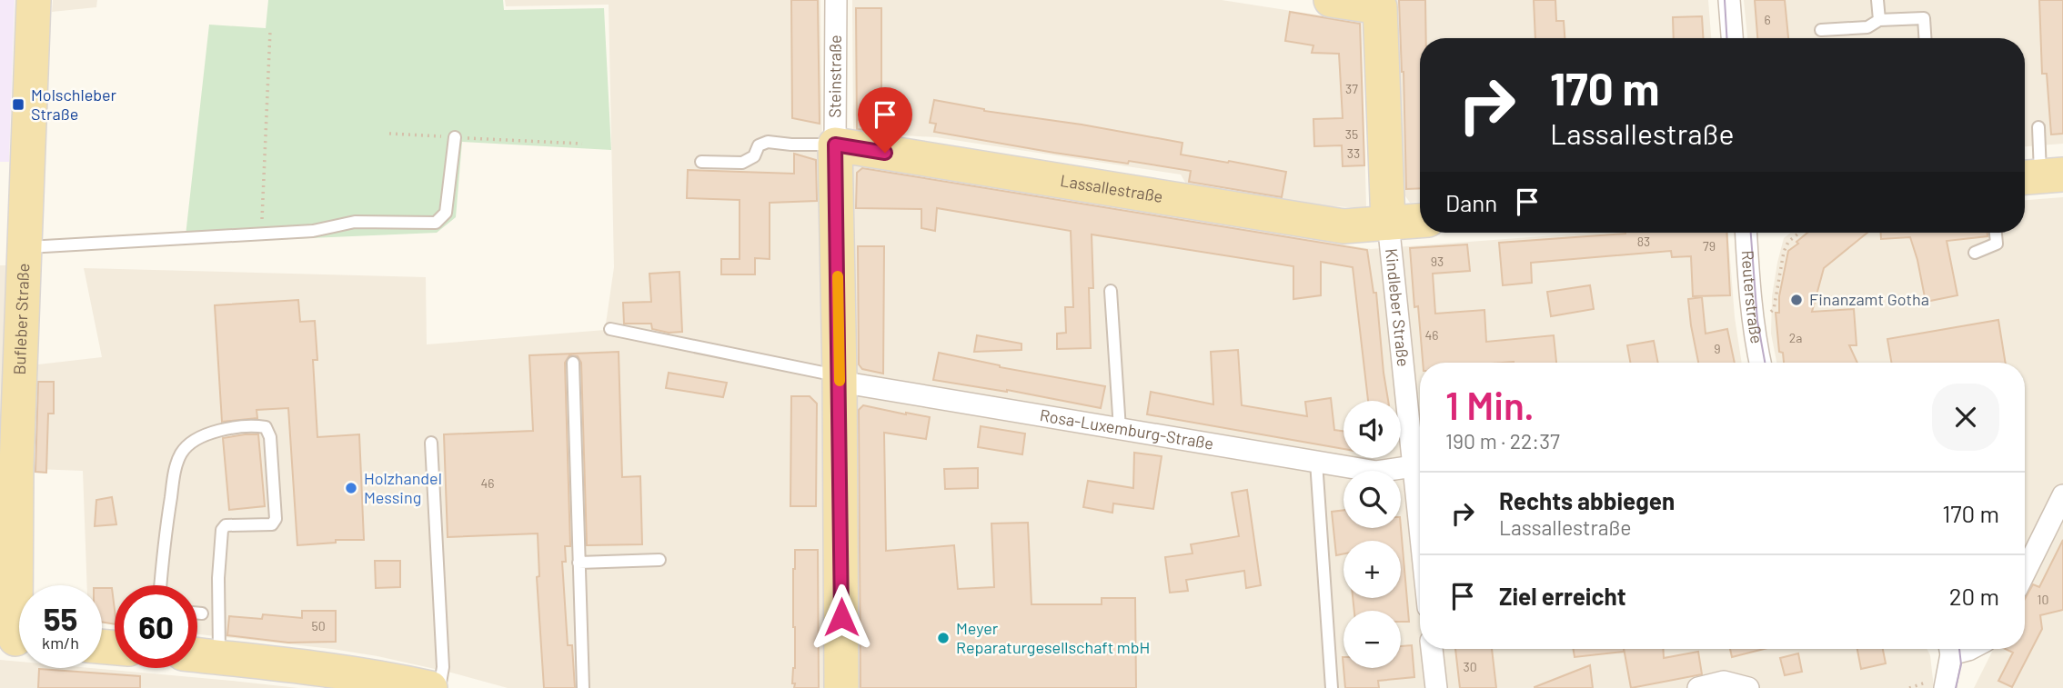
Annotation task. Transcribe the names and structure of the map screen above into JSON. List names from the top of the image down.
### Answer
{
  "streets": {
    "main road": [
      "Steinstraße",
      "Lassallestraße",
      "Kindleber Straße",
      "Bufleber Straße"
    ],
    "street": ["Reuterstraße", "Rosa-Luxemburg-Straße"]
  },
  "crossings": [
    ["Steinstraße", "Lassallestraße"],
    ["Steinstraße", "Rosa-Luxemburg-Straße"],
    ["Lassallestraße", "Kindleber Straße"],
    ["Kindleber Straße", "Rosa-Luxemburg-Straße"]
  ],
  "places": {
    "transit": ["Molschleber Straße"],
    "other": ["Finanzamt Gotha", "Holzhandel Messing", "Meyer Reparaturgesellschaft mbH"]
  },
  "house_numbers": [
    "6",
    "37",
    "35",
    "33",
    "83",
    "79",
    "93",
    "46",
    "2a",
    "9",
    "46",
    "10",
    "50",
    "30"
  ],
  "page": {
    "turn": ["170 m", "Lassallestraße"],
    "then": "Dann",
    "heading": ["1 Min.", "190 m · 22:37"],
    "map_buttons": ["+", "−"],
    "list": [
      {
        "name": "Rechts abbiegen",
        "note": "Lassallestraße",
        "value": "170 m"
      },
      {
        "name": "Ziel erreicht",
        "value": "20 m"
      }
    ],
    "speed": "55 km/h",
    "limit": "60"
  }
}
